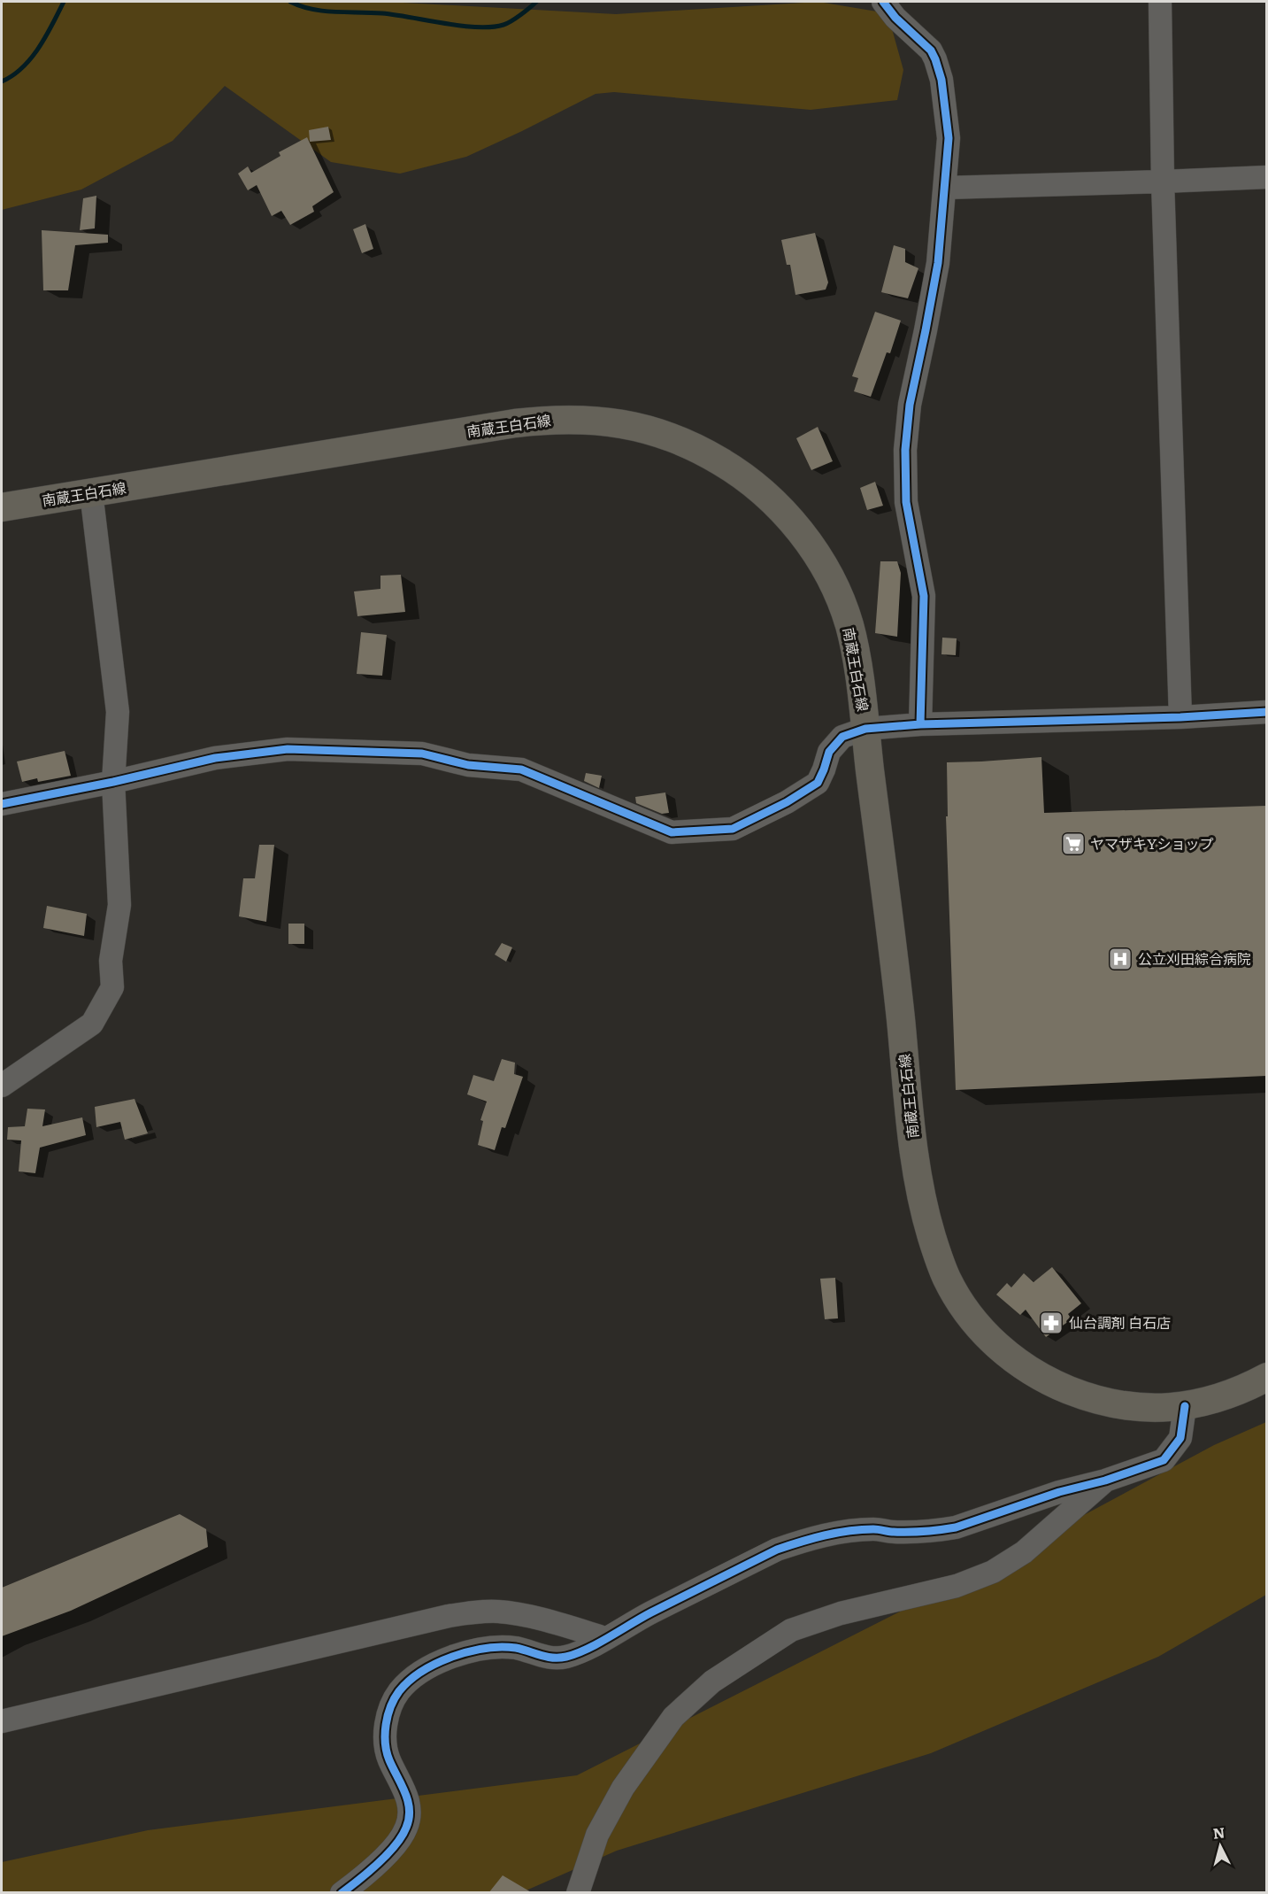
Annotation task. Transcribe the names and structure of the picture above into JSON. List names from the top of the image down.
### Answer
{
  "streets": {
    "main road": ["南蔵王白石線"]
  },
  "places": {
    "supermarket": ["ヤマザキYショップ"],
    "hospital": ["公立刈田綜合病院"],
    "pharmacy": ["仙台調剤 白石店"]
  },
  "north": "top"
}
